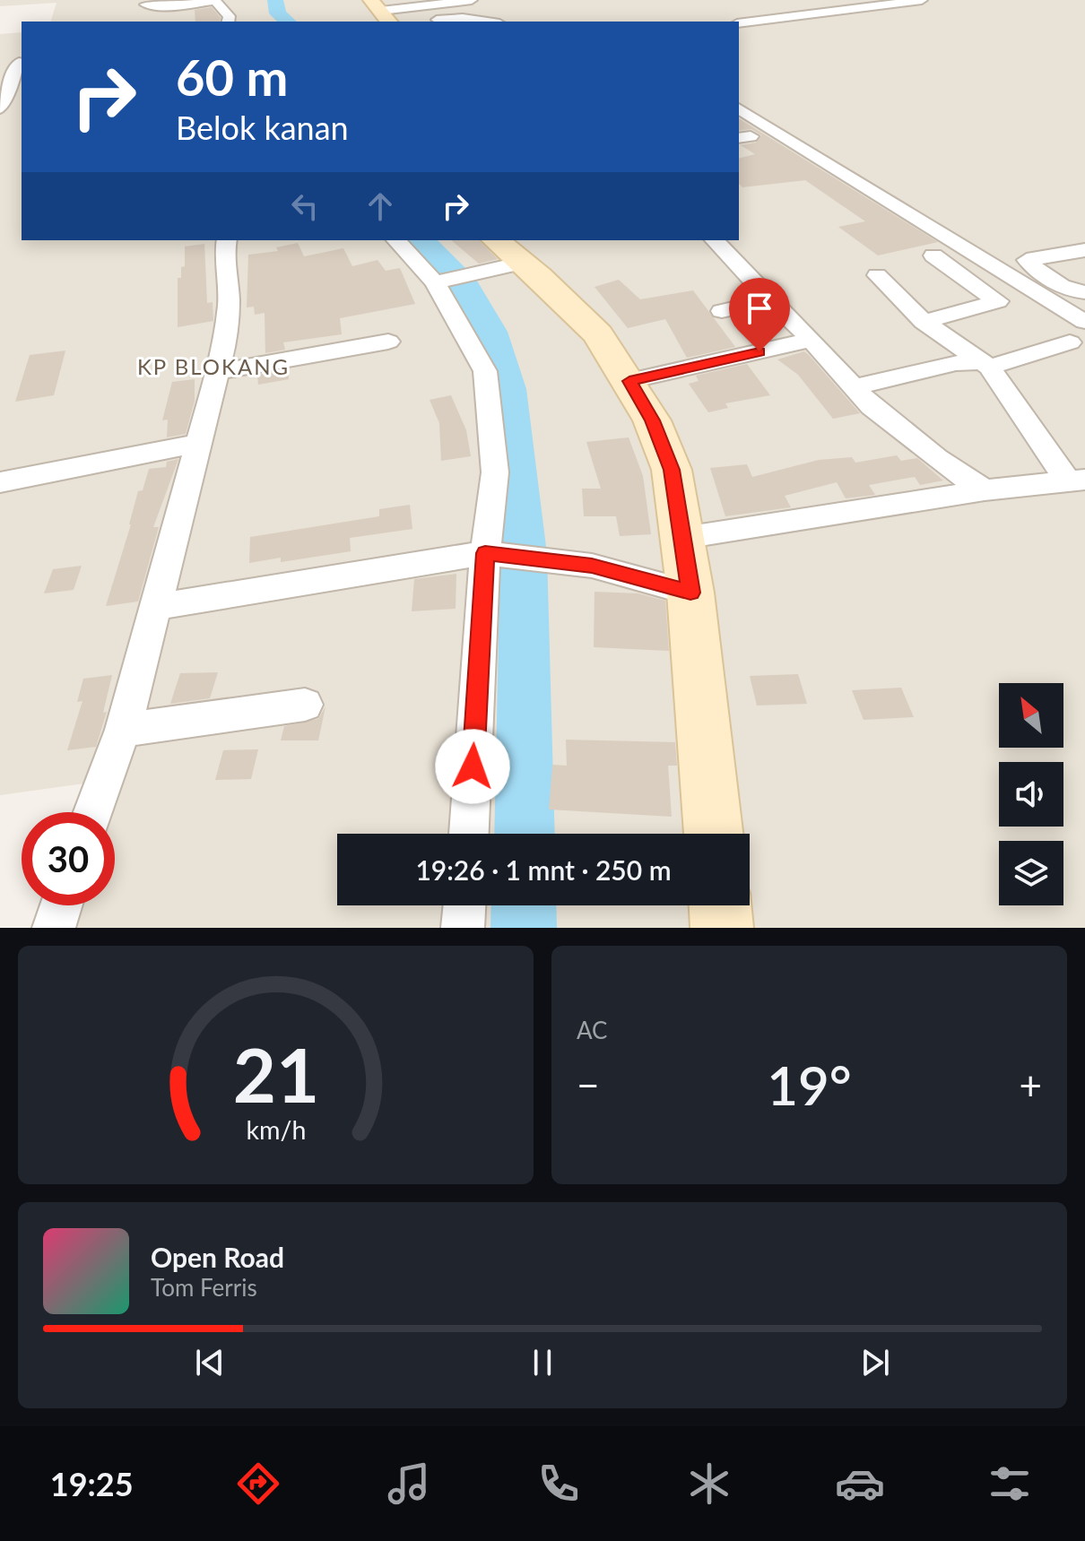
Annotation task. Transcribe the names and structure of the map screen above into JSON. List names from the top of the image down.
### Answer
{
  "districts": ["KP BLOKANG"],
  "north": "top left",
  "page": {
    "turn": ["60 m", "Belok kanan"],
    "limit": "30",
    "trip": "19:26 · 1 mnt · 250 m",
    "tile": "AC",
    "heat": ["−", "19°", "+"],
    "song": ["Open Road", "Tom Ferris"],
    "tabs": "19:25",
    "gauge": ["21", "km/h"]
  }
}
